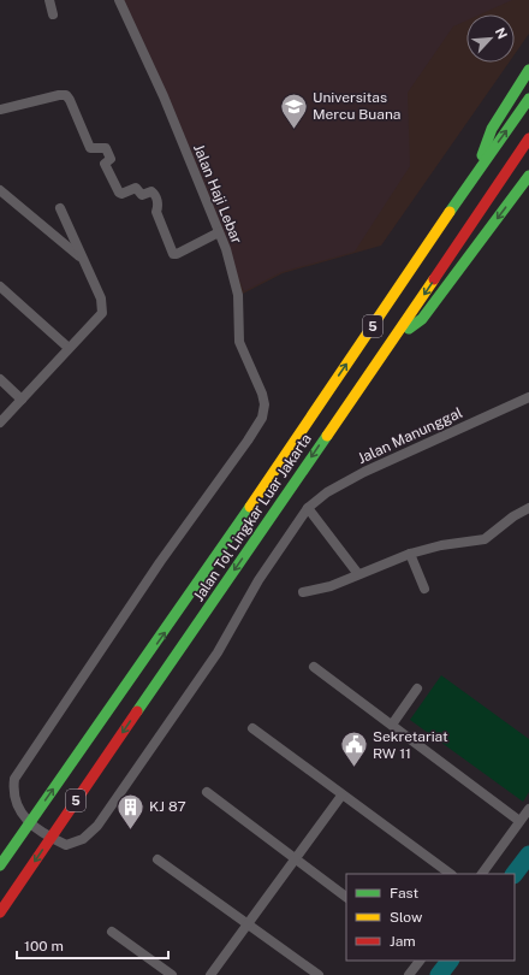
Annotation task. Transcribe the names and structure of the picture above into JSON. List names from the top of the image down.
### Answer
{
  "streets": {
    "highway": ["5", "Jalan Tol Lingkar Luar Jakarta"],
    "street": ["Jalan Haji Lebar", "Jalan Manunggal"]
  },
  "crossings": [
    ["Jalan Haji Lebar", "Jalan Manunggal"]
  ],
  "places": {
    "school or university": ["Universitas Mercu Buana"],
    "public building": ["Sekretariat RW 11"],
    "building": ["KJ 87"]
  },
  "legend": ["Fast", "Slow", "Jam"],
  "scale_bar": "100 m",
  "north": "top right"
}
